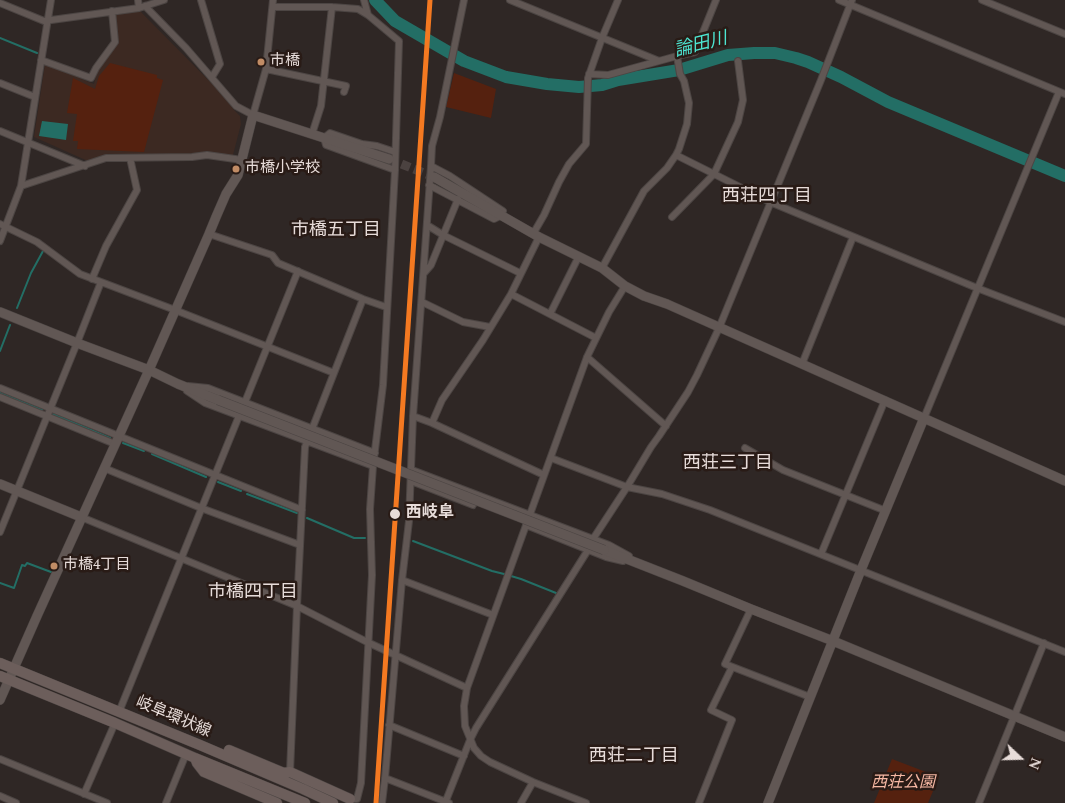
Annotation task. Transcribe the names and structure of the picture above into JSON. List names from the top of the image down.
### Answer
{
  "streets": {
    "main road": ["岐阜環状線"]
  },
  "districts": [
    "西荘四丁目",
    "市橋五丁目",
    "西荘三丁目",
    "市橋四丁目",
    "西荘二丁目"
  ],
  "water": ["論田川"],
  "parks": ["西荘公園"],
  "places": [
    "市橋",
    "市橋小学校",
    "西岐阜",
    "市橋4丁目"
  ],
  "north": "right"
}
